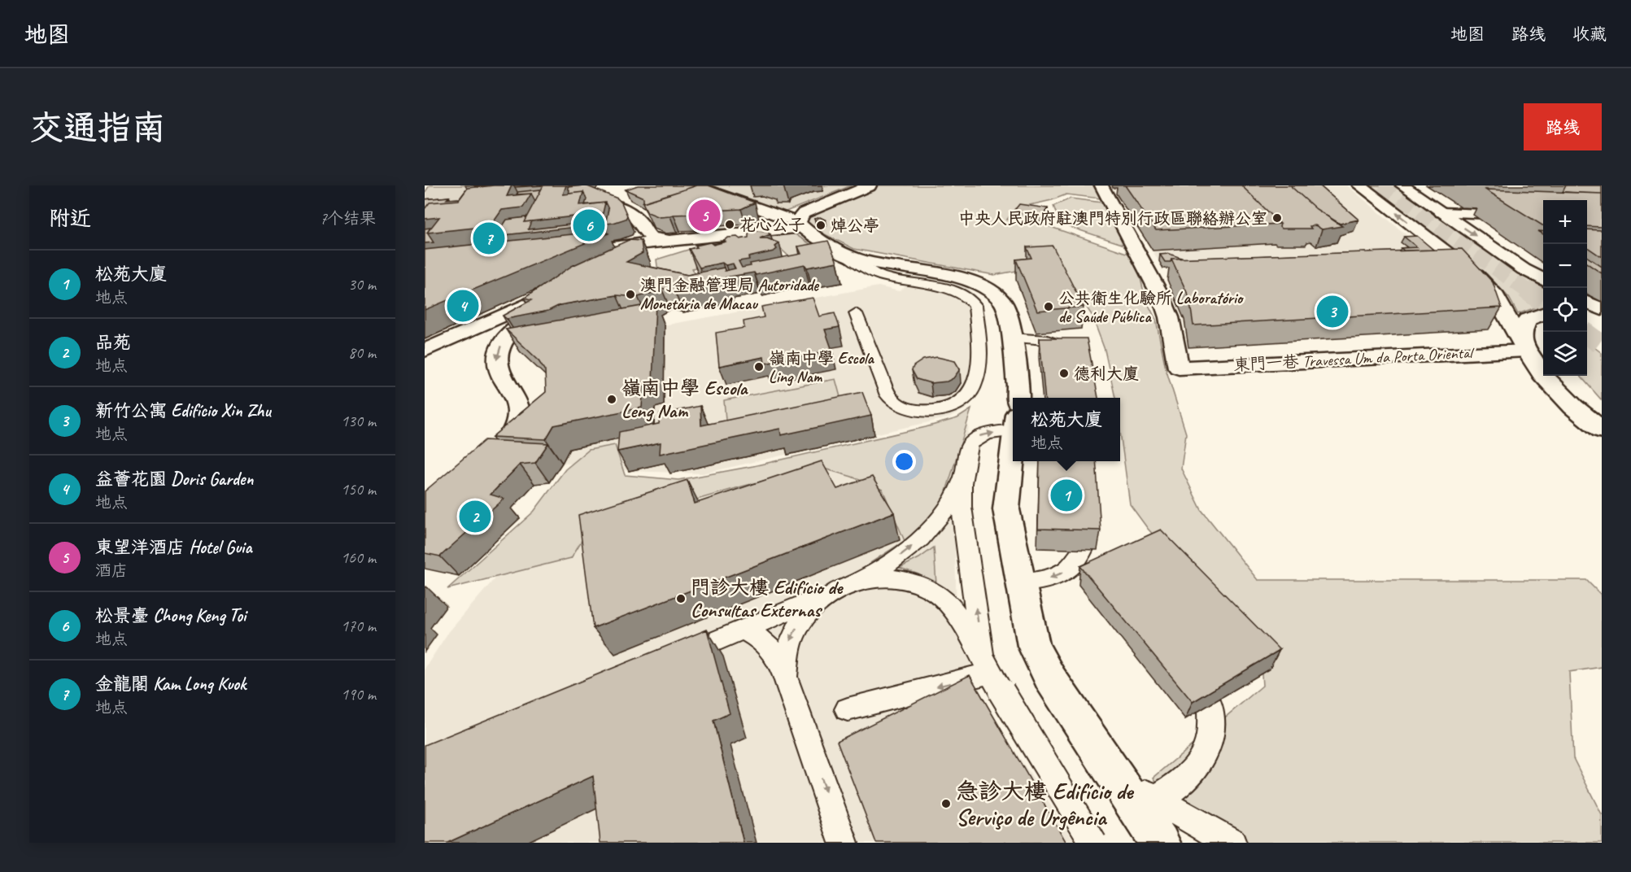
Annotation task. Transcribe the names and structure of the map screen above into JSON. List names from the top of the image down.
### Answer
{
  "streets": {
    "street": ["東門一巷 Travessa Um da Porta Oriental"]
  },
  "places": [
    "中央人民政府駐澳門特別行政區聯絡辦公室",
    "花心公子",
    "焯公亭",
    "澳門金融管理局 Autoridade Monetária de Macau",
    "公共衛生化驗所 Laboratório de Saúde Pública",
    "嶺南中學 Escola Ling Nam",
    "德利大廈",
    "嶺南中學 Escola Leng Nam",
    "門診大樓 Edifício de Consultas Externas",
    "急診大樓 Edifício de Serviço de Urgência"
  ],
  "page": {
    "header": "地图",
    "nav": ["地图", "路线", "收藏"],
    "buttons": "路线",
    "title": "交通指南",
    "heading": ["附近", "7个结果"],
    "pins": [
      "5",
      "6",
      "7",
      "4",
      "3",
      "1",
      "2"
    ],
    "map_buttons": ["+", "−"],
    "list": [
      {
        "mark": "1",
        "name": "松苑大廈",
        "note": "地点",
        "value": "30 m"
      },
      {
        "mark": "2",
        "name": "品苑",
        "note": "地点",
        "value": "80 m"
      },
      {
        "mark": "3",
        "name": "新竹公寓 Edifício Xin Zhu",
        "note": "地点",
        "value": "130 m"
      },
      {
        "mark": "4",
        "name": "益薈花園 Doris Garden",
        "note": "地点",
        "value": "150 m"
      },
      {
        "mark": "5",
        "name": "東望洋酒店 Hotel Guia",
        "note": "酒店",
        "value": "160 m"
      },
      {
        "mark": "6",
        "name": "松景臺 Chong Keng Toi",
        "note": "地点",
        "value": "170 m"
      },
      {
        "mark": "7",
        "name": "金龍閣 Kam Long Kuok",
        "note": "地点",
        "value": "190 m"
      }
    ],
    "popup": ["松苑大廈", "地点"]
  }
}
